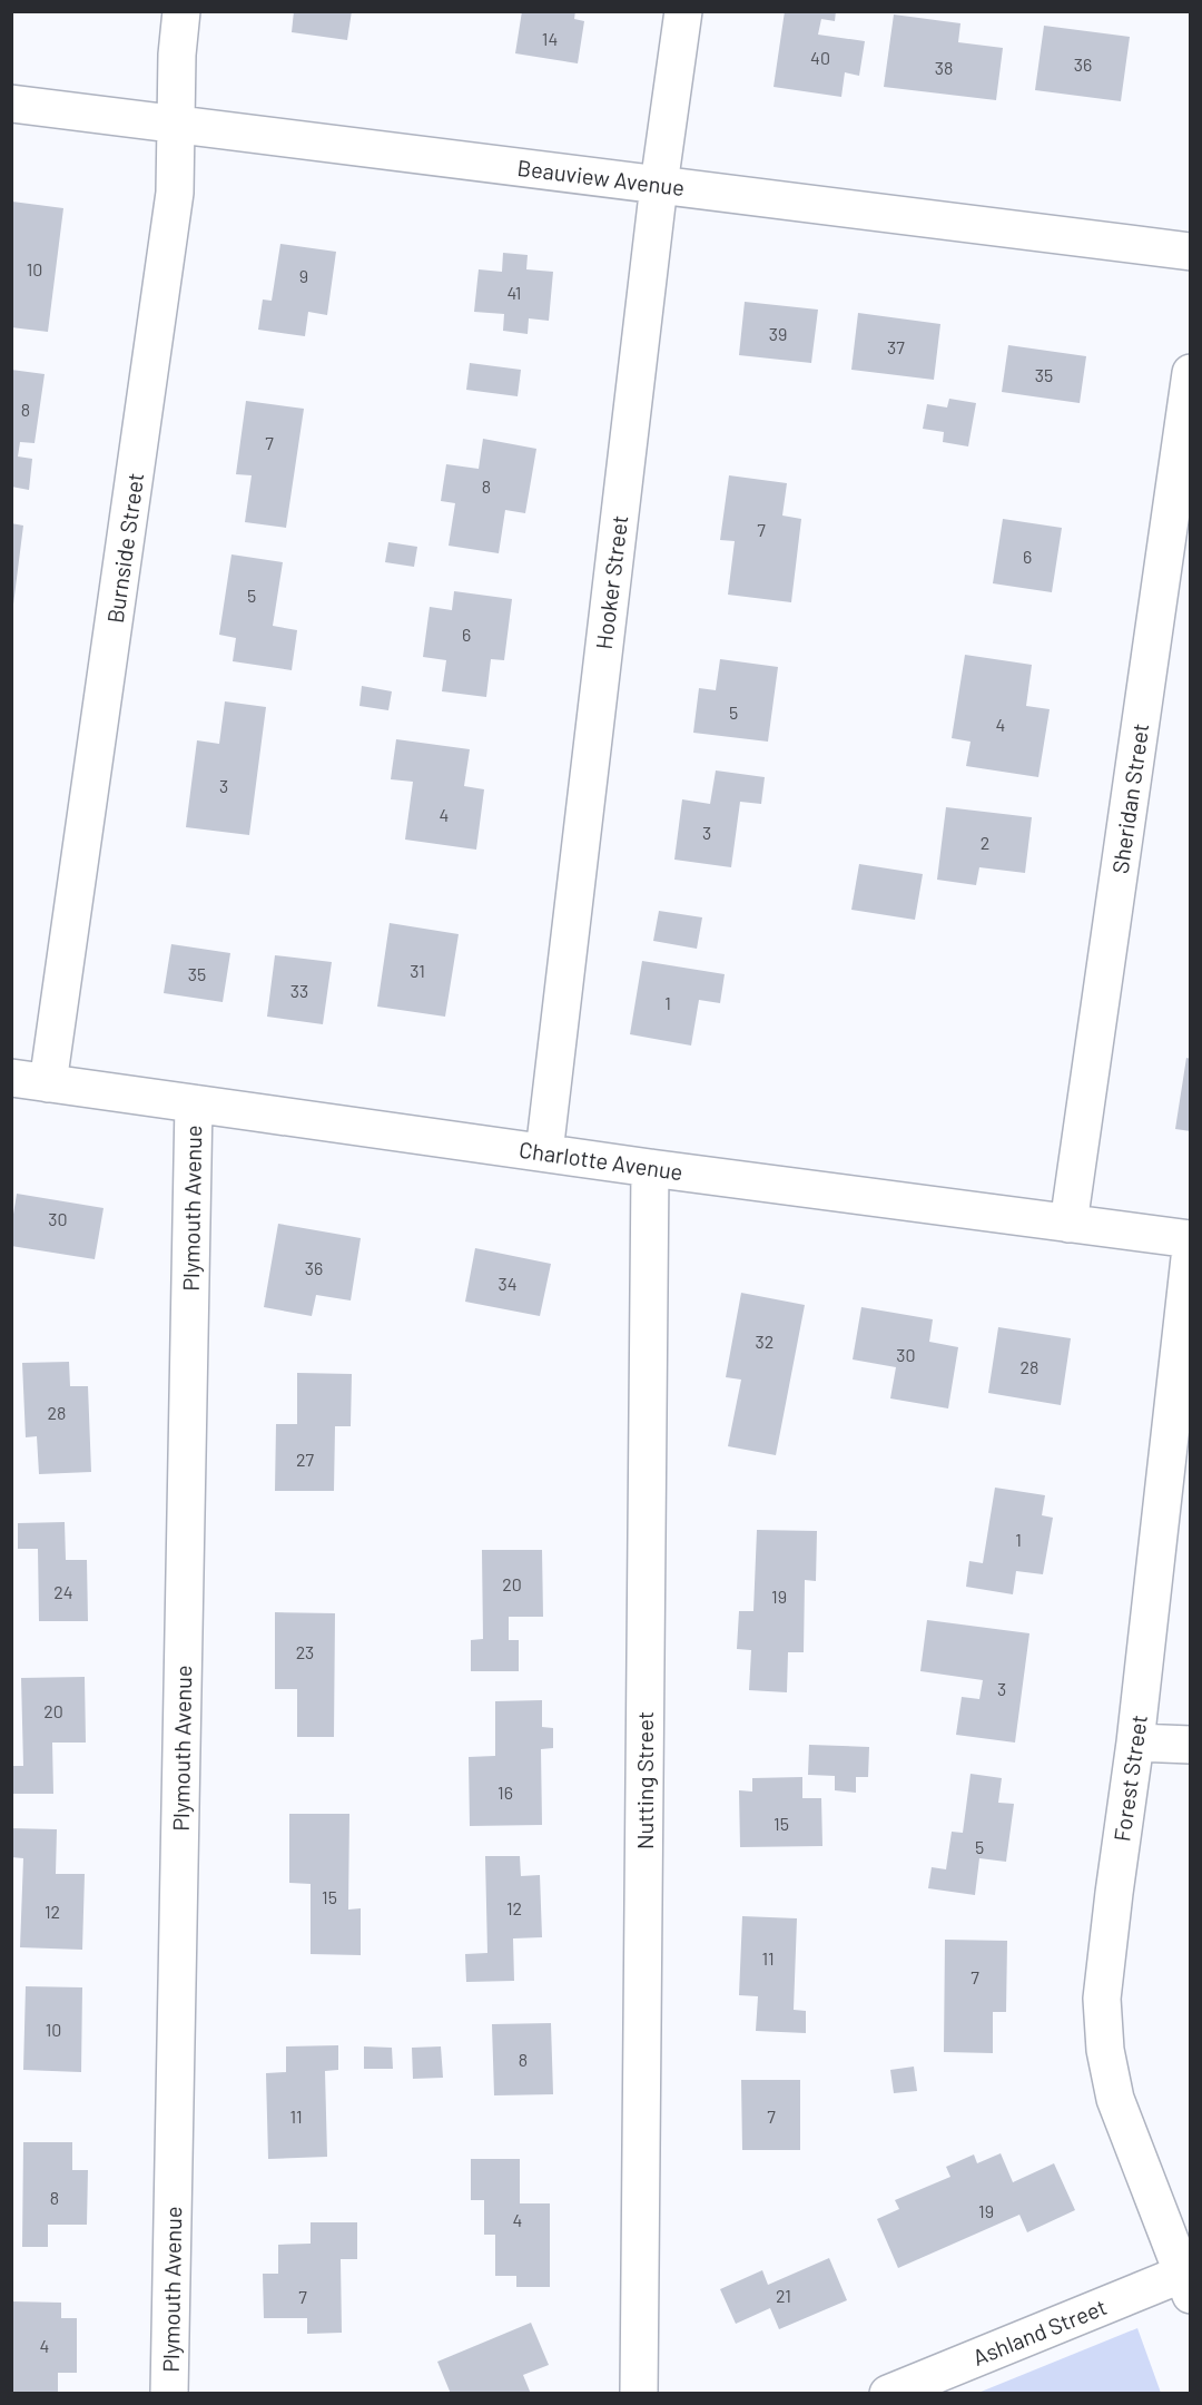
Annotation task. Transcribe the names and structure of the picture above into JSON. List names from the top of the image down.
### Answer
{
  "streets": {
    "street": [
      "Beauview Avenue",
      "Burnside Street",
      "Hooker Street",
      "Sheridan Street",
      "Charlotte Avenue",
      "Plymouth Avenue",
      "Forest Street",
      "Nutting Street",
      "Ashland Street"
    ]
  },
  "crossings": [
    ["Beauview Avenue", "Burnside Street"],
    ["Beauview Avenue", "Hooker Street"],
    ["Burnside Street", "Charlotte Avenue"],
    ["Hooker Street", "Charlotte Avenue"],
    ["Sheridan Street", "Charlotte Avenue"],
    ["Charlotte Avenue", "Plymouth Avenue"],
    ["Charlotte Avenue", "Nutting Street"],
    ["Forest Street", "Ashland Street"]
  ],
  "house_numbers": [
    "14",
    "40",
    "36",
    "38",
    "10",
    "9",
    "41",
    "39",
    "37",
    "35",
    "8",
    "7",
    "8",
    "7",
    "6",
    "5",
    "6",
    "5",
    "4",
    "3",
    "4",
    "3",
    "2",
    "31",
    "35",
    "33",
    "1",
    "30",
    "36",
    "34",
    "32",
    "30",
    "28",
    "28",
    "27",
    "1",
    "20",
    "24",
    "19",
    "23",
    "3",
    "20",
    "16",
    "15",
    "5",
    "15",
    "12",
    "12",
    "11",
    "7",
    "10",
    "8",
    "11",
    "7",
    "8",
    "19",
    "4",
    "21",
    "7",
    "4"
  ]
}
